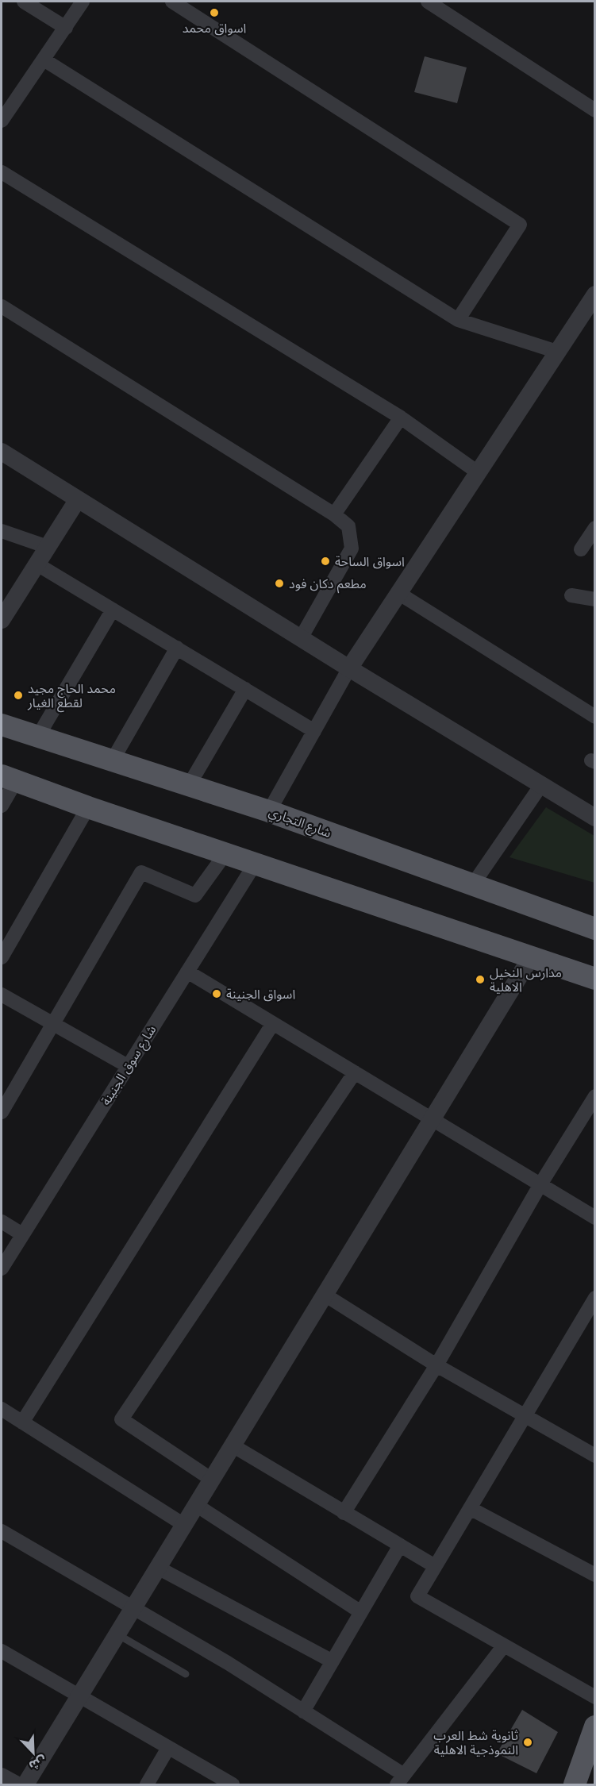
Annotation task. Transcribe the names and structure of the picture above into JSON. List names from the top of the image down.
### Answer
{
  "streets": {
    "main road": ["شارع التجاري"],
    "street": ["شارع سوق الجنينة"]
  },
  "places": [
    "اسواق محمد",
    "اسواق الساحة",
    "مطعم دكان فود",
    "محمد الحاج مجيد لقطع الغيار",
    "مدارس النخيل الاهلية",
    "اسواق الجنينة",
    "ثانوية شط العرب النموذجية الاهلية"
  ],
  "north": "bottom right"
}
